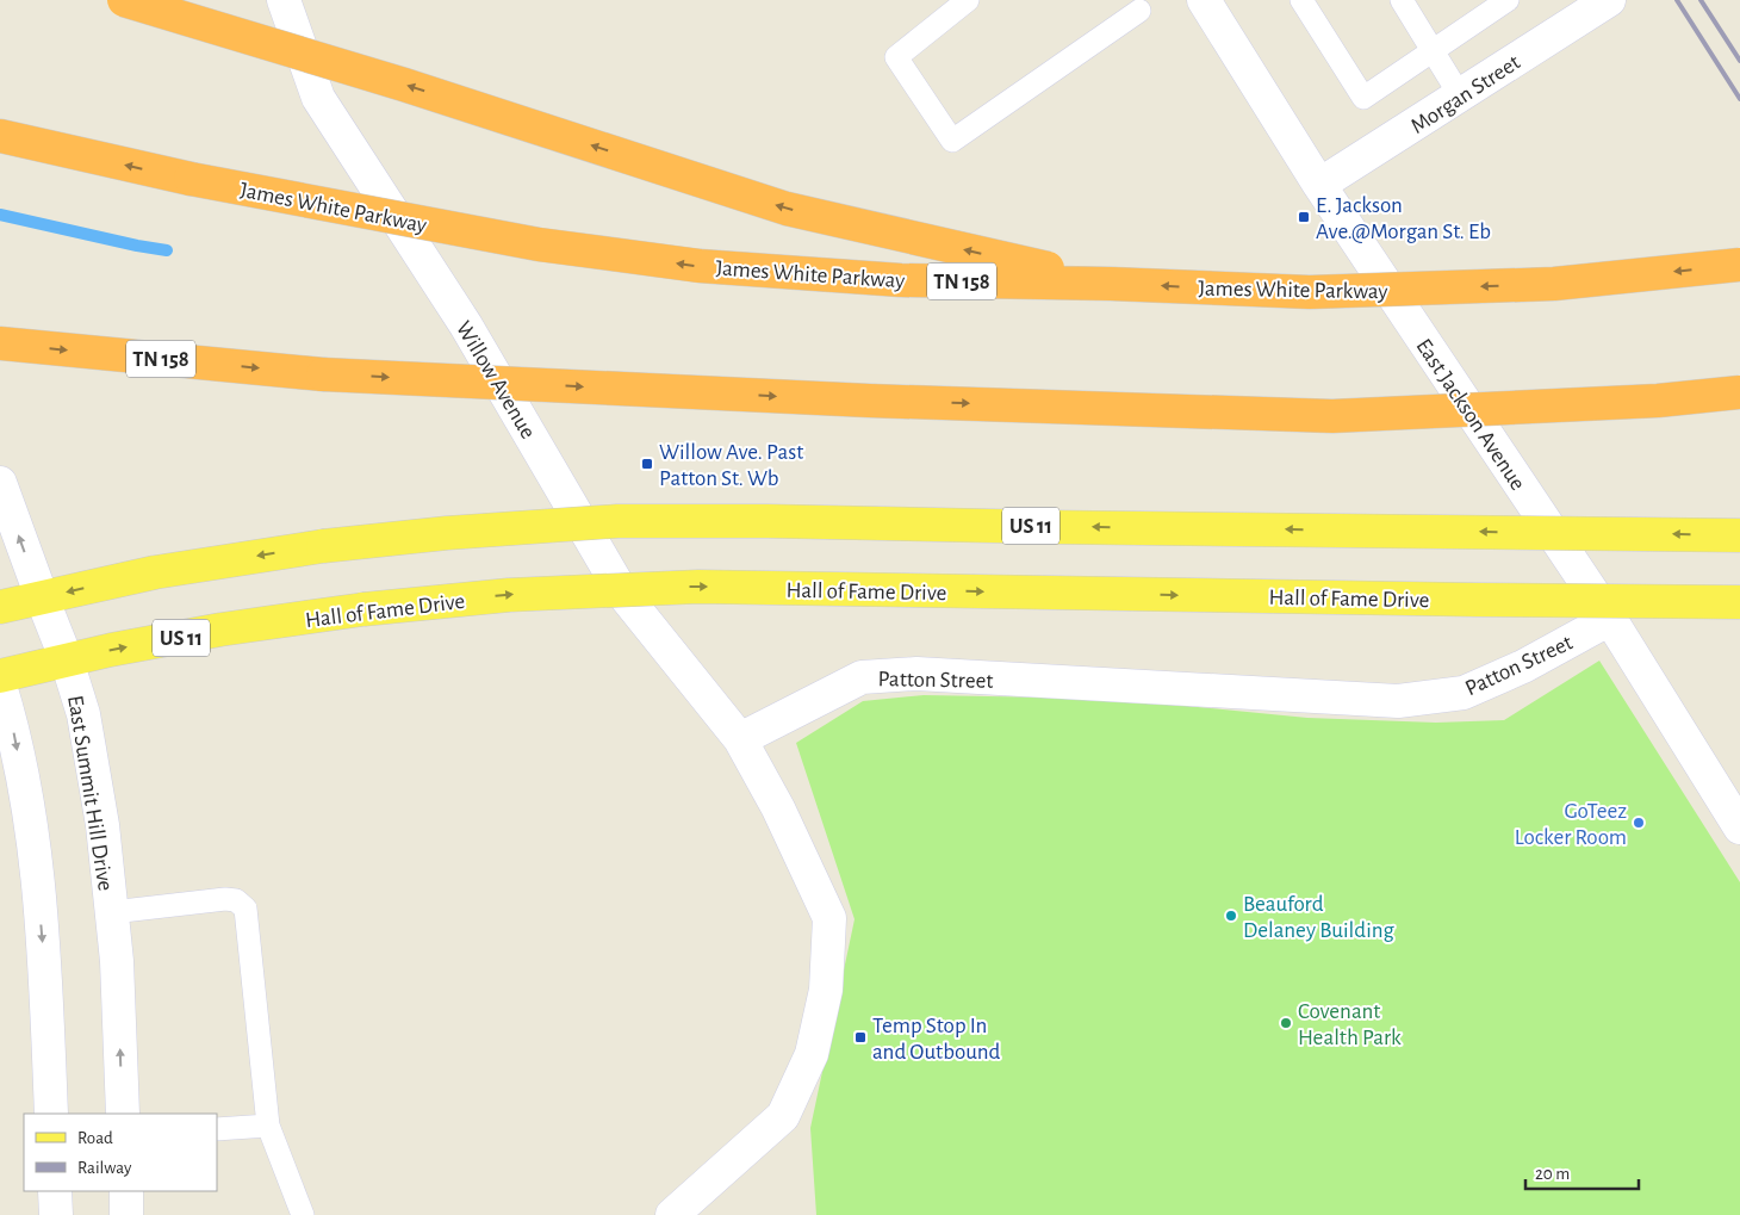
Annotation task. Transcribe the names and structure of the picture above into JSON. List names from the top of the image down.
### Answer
{
  "streets": {
    "highway": ["James White Parkway", "TN 158"],
    "main road": ["US 11", "Hall of Fame Drive"],
    "street": [
      "Morgan Street",
      "Willow Avenue",
      "East Jackson Avenue",
      "Patton Street",
      "East Summit Hill Drive"
    ]
  },
  "crossings": [
    ["Morgan Street", "East Jackson Avenue"],
    ["Willow Avenue", "Patton Street"],
    ["East Jackson Avenue", "Patton Street"],
    ["US 11", "East Summit Hill Drive"],
    ["Hall of Fame Drive", "East Summit Hill Drive"]
  ],
  "places": {
    "transit": ["E. Jackson Ave.@Morgan St. Eb", "Willow Ave. Past Patton St. Wb", "Temp Stop In and Outbound"],
    "other": ["GoTeez Locker Room", "Beauford Delaney Building", "Covenant Health Park"]
  },
  "legend": ["Road", "Railway"],
  "scale_bar": "20 m"
}
